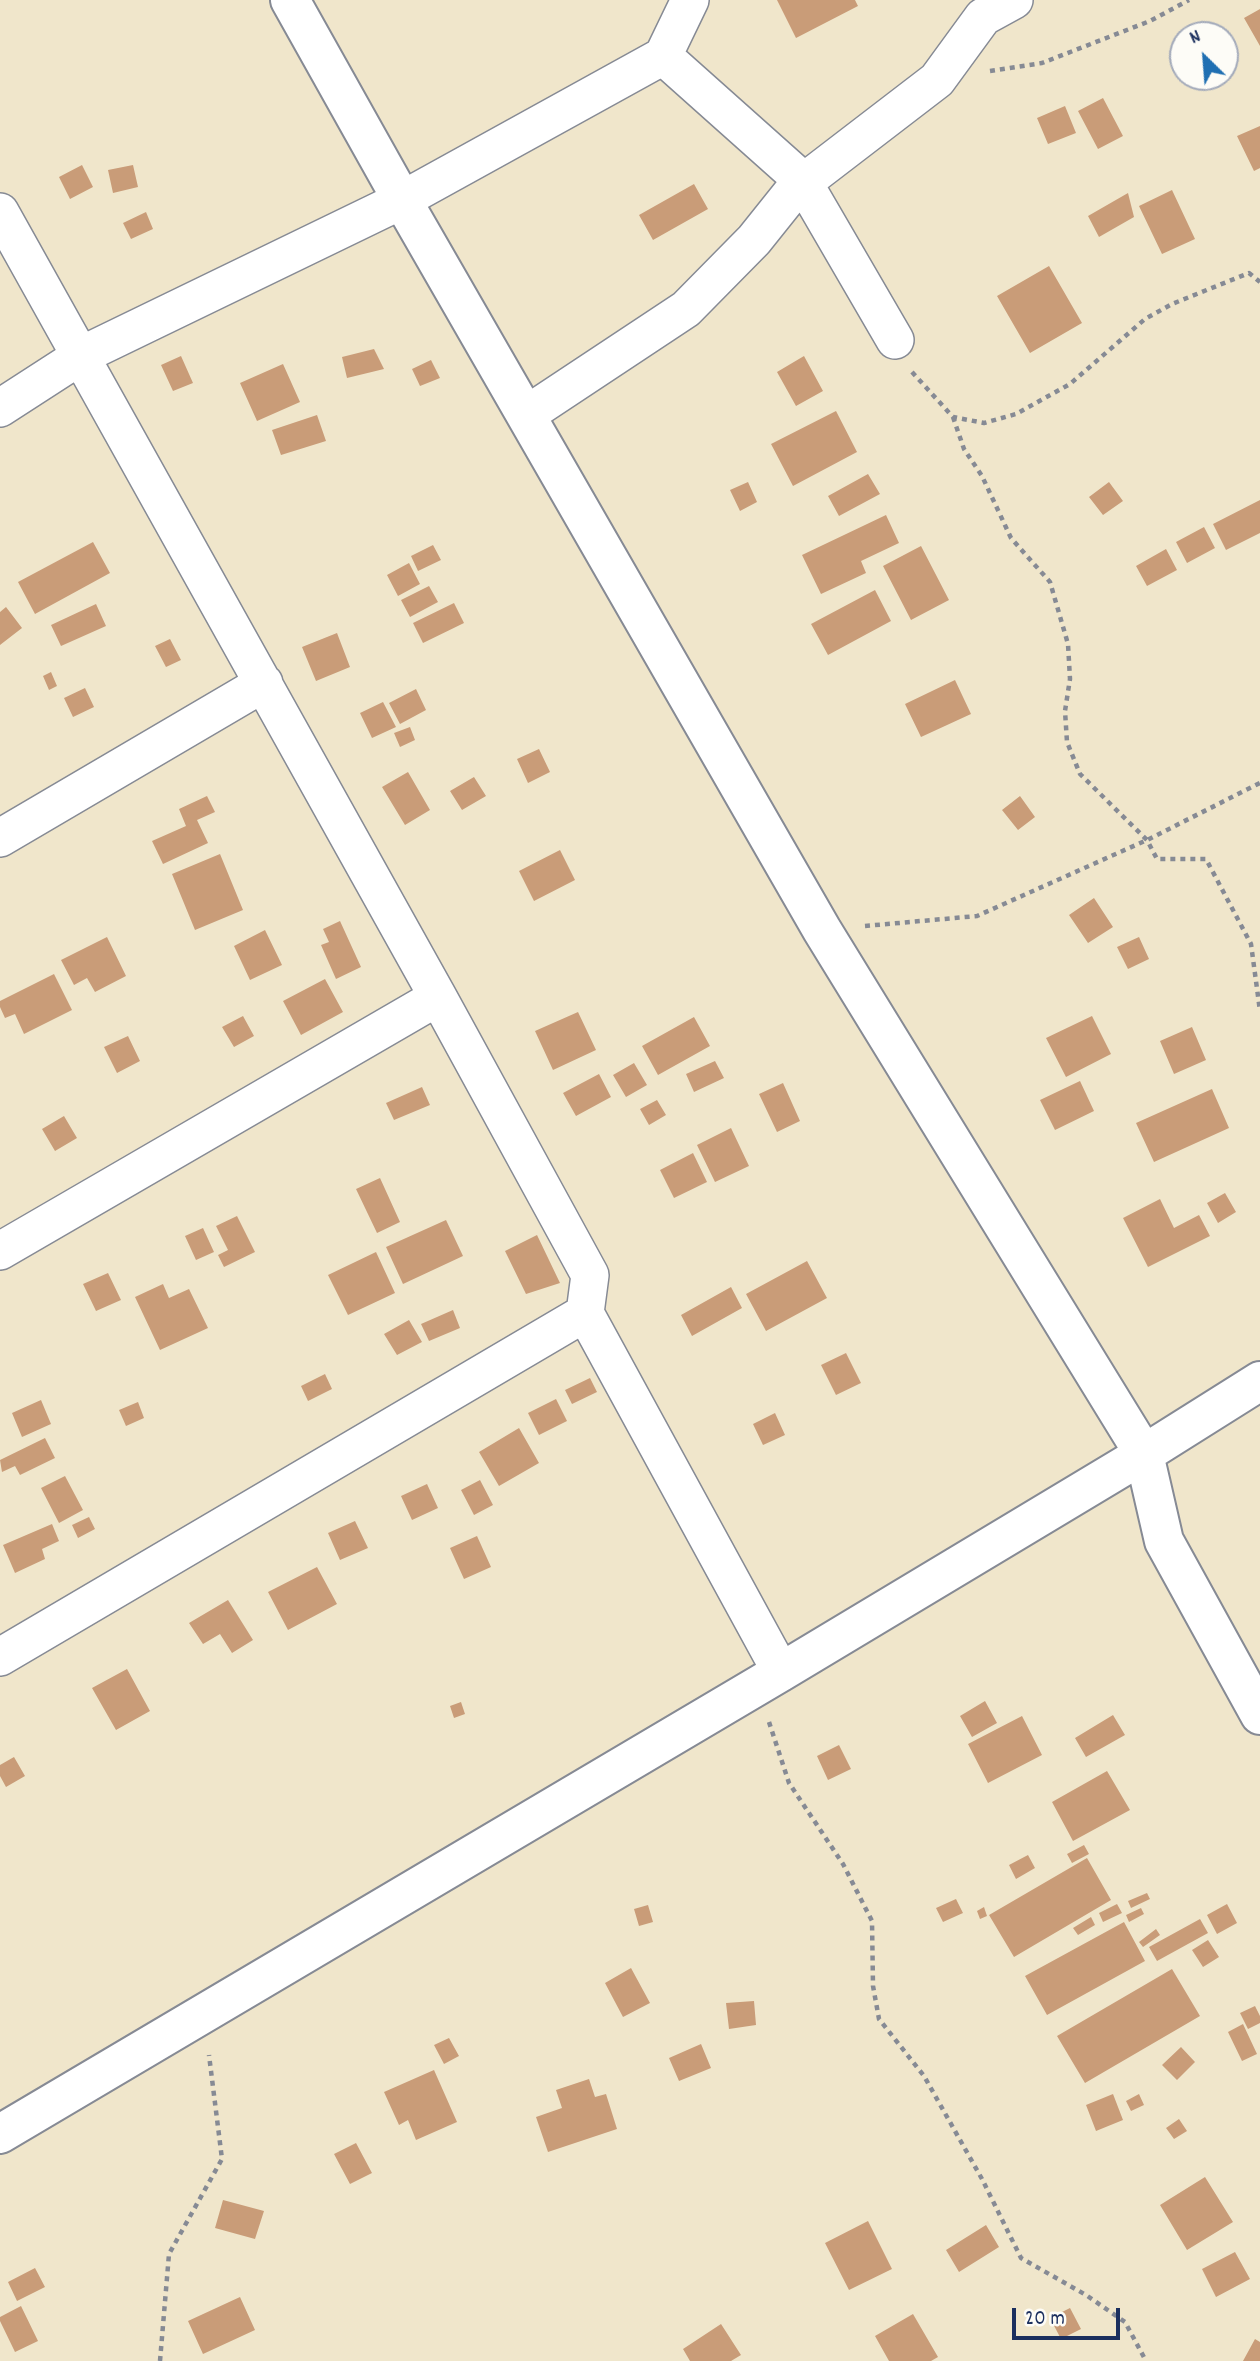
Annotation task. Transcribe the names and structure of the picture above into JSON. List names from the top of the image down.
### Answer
{
  "scale_bar": "20 m",
  "north": "top left"
}
